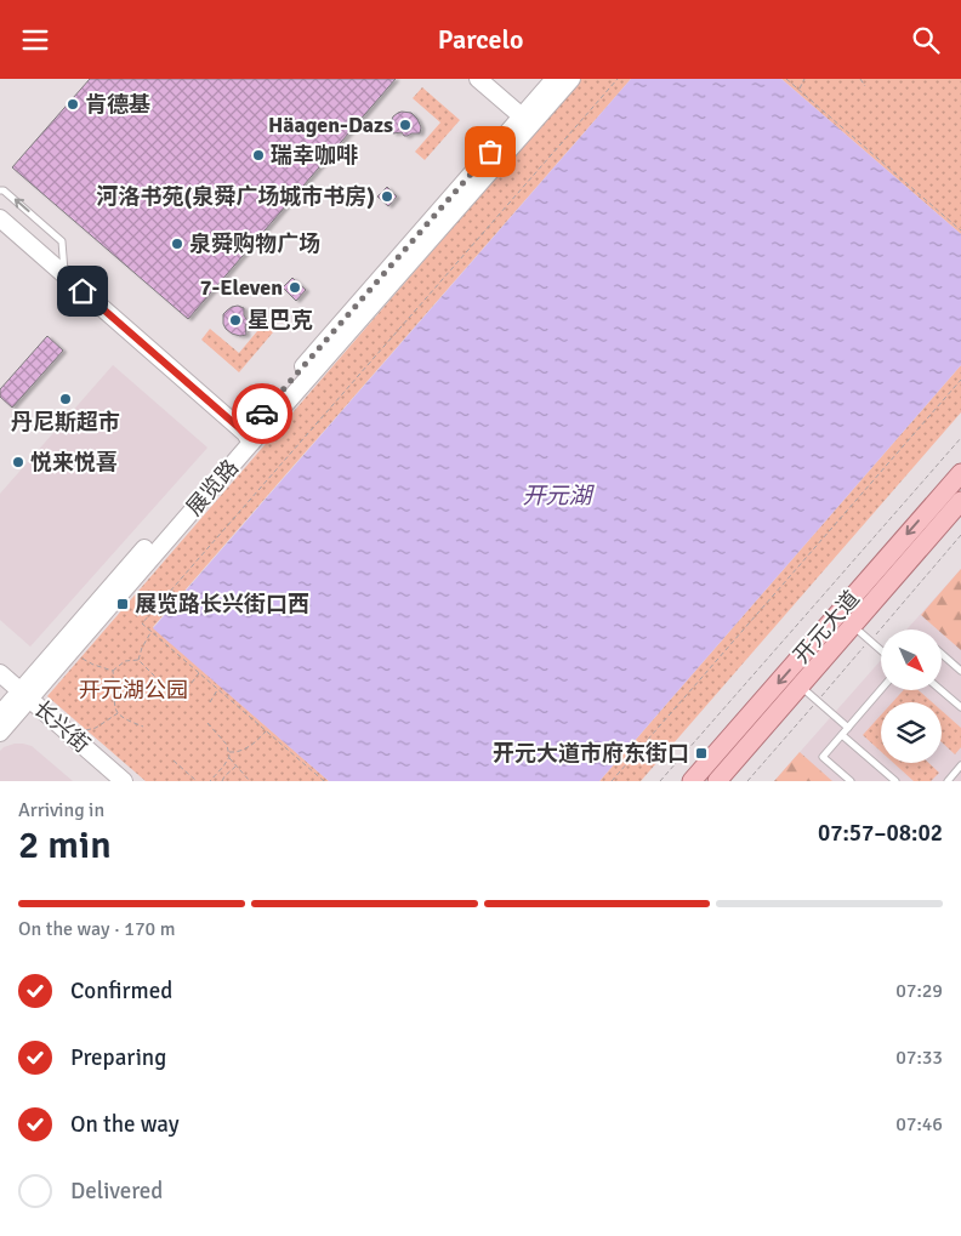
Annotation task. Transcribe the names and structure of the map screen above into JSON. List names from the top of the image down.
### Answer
{
  "streets": {
    "main road": ["开元大道"],
    "street": ["展览路", "长兴街"]
  },
  "crossings": [
    ["展览路", "长兴街"]
  ],
  "water": ["开元湖"],
  "parks": ["开元湖公园"],
  "places": {
    "other": [
      "肯德基",
      "Häagen-Dazs",
      "瑞幸咖啡",
      "河洛书苑(泉舜广场城市书房)",
      "泉舜购物广场",
      "7-Eleven",
      "星巴克",
      "丹尼斯超市",
      "悦来悦喜"
    ],
    "transit": ["展览路长兴街口西", "开元大道市府东街口"]
  },
  "north": "bottom right",
  "page": {
    "header": "Parcelo",
    "heading": ["2 min", "Arriving in", "07:57–08:02"],
    "bar": "On the way · 170 m",
    "list": [
      ["Confirmed", "07:29"],
      ["Preparing", "07:33"],
      ["On the way", "07:46"],
      "Delivered"
    ]
  }
}
